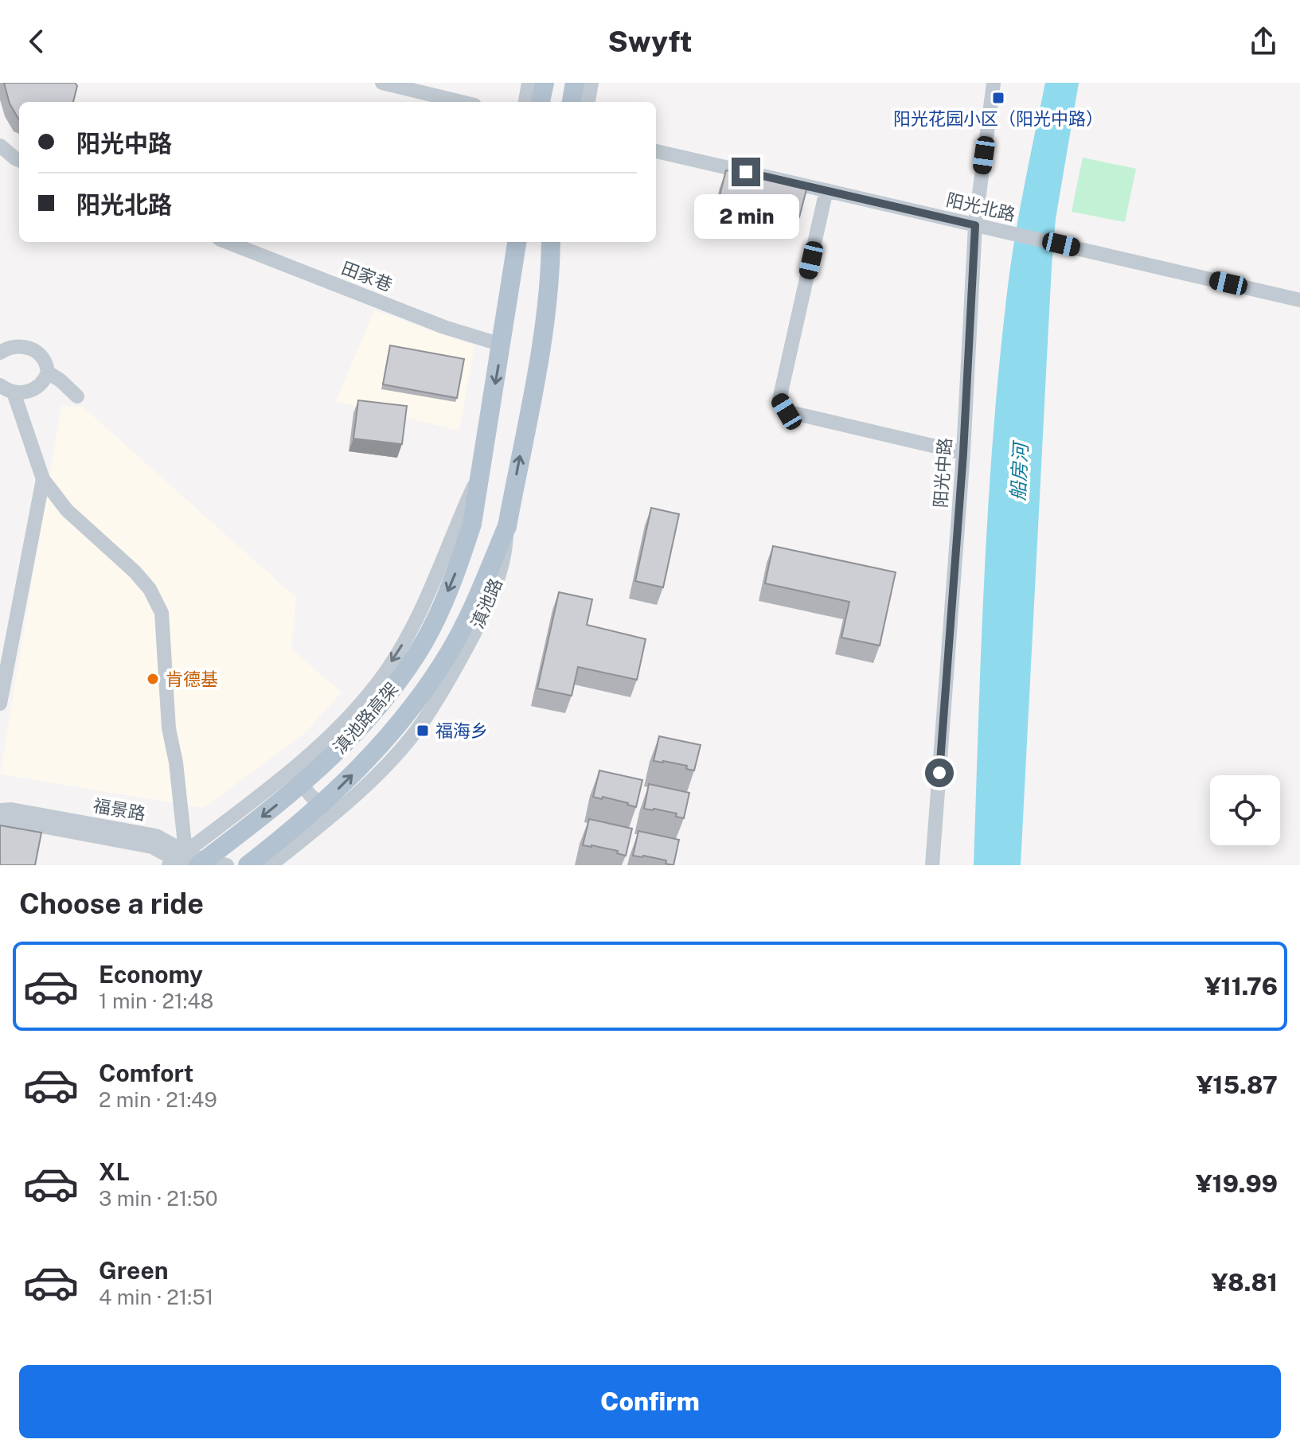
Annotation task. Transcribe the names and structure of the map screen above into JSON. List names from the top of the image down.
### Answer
{
  "streets": {
    "main road": ["滇池路", "滇池路高架"],
    "street": [
      "阳光北路",
      "田家巷",
      "阳光中路",
      "福景路"
    ]
  },
  "crossings": [
    ["阳光北路", "阳光中路"],
    ["滇池路", "滇池路高架"],
    ["滇池路高架", "福景路"]
  ],
  "water": ["船房河"],
  "places": {
    "transit": ["阳光花园小区（阳光中路）", "福海乡"],
    "other": ["肯德基"]
  },
  "page": {
    "header": "Swyft",
    "banner": ["阳光中路", "阳光北路"],
    "bubble": "2 min",
    "heading": "Choose a ride",
    "list": [
      {
        "name": "Economy",
        "note": "1 min · 21:48",
        "value": "¥11.76"
      },
      {
        "name": "Comfort",
        "note": "2 min · 21:49",
        "value": "¥15.87"
      },
      {
        "name": "XL",
        "note": "3 min · 21:50",
        "value": "¥19.99"
      },
      {
        "name": "Green",
        "note": "4 min · 21:51",
        "value": "¥8.81"
      }
    ],
    "buttons": "Confirm"
  }
}
